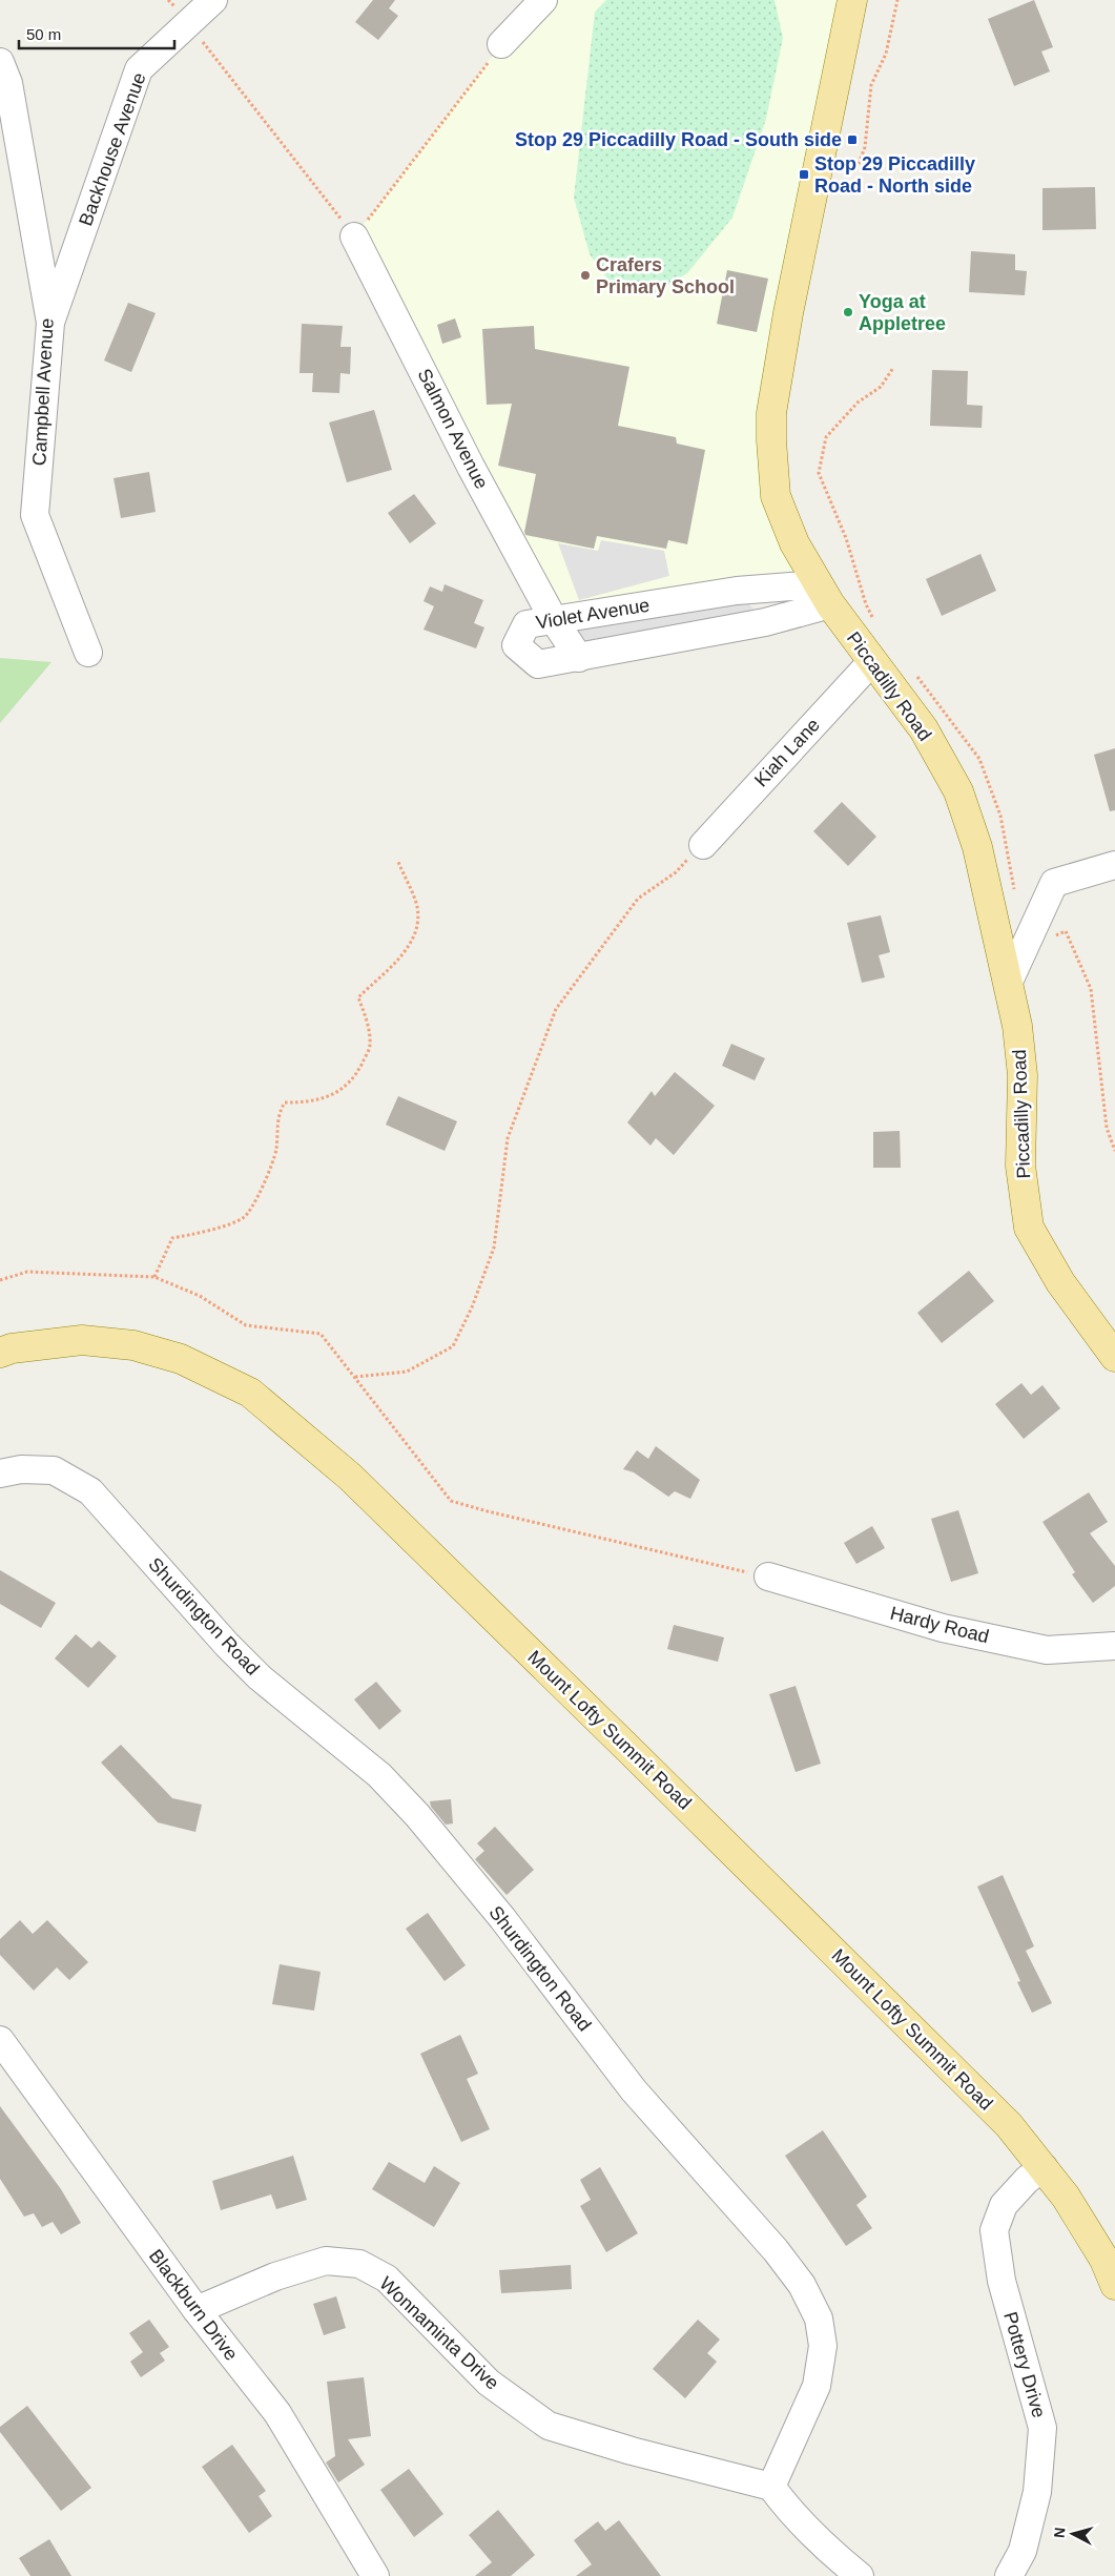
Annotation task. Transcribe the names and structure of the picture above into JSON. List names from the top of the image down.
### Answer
{
  "streets": {
    "main road": ["Piccadilly Road", "Mount Lofty Summit Road"],
    "street": [
      "Backhouse Avenue",
      "Campbell Avenue",
      "Salmon Avenue",
      "Violet Avenue",
      "Kiah Lane",
      "Shurdington Road",
      "Hardy Road",
      "Blackburn Drive",
      "Wonnaminta Drive",
      "Pottery Drive"
    ]
  },
  "crossings": [
    ["Backhouse Avenue", "Campbell Avenue"],
    ["Salmon Avenue", "Violet Avenue"],
    ["Violet Avenue", "Piccadilly Road"],
    ["Piccadilly Road", "Kiah Lane"],
    ["Shurdington Road", "Wonnaminta Drive"],
    ["Mount Lofty Summit Road", "Pottery Drive"],
    ["Blackburn Drive", "Wonnaminta Drive"]
  ],
  "places": {
    "transit": ["Stop 29 Piccadilly Road - South side", "Stop 29 Piccadilly Road - North side"],
    "other": ["Crafers Primary School", "Yoga at Appletree"]
  },
  "scale_bar": "50 m",
  "north": "left"
}
